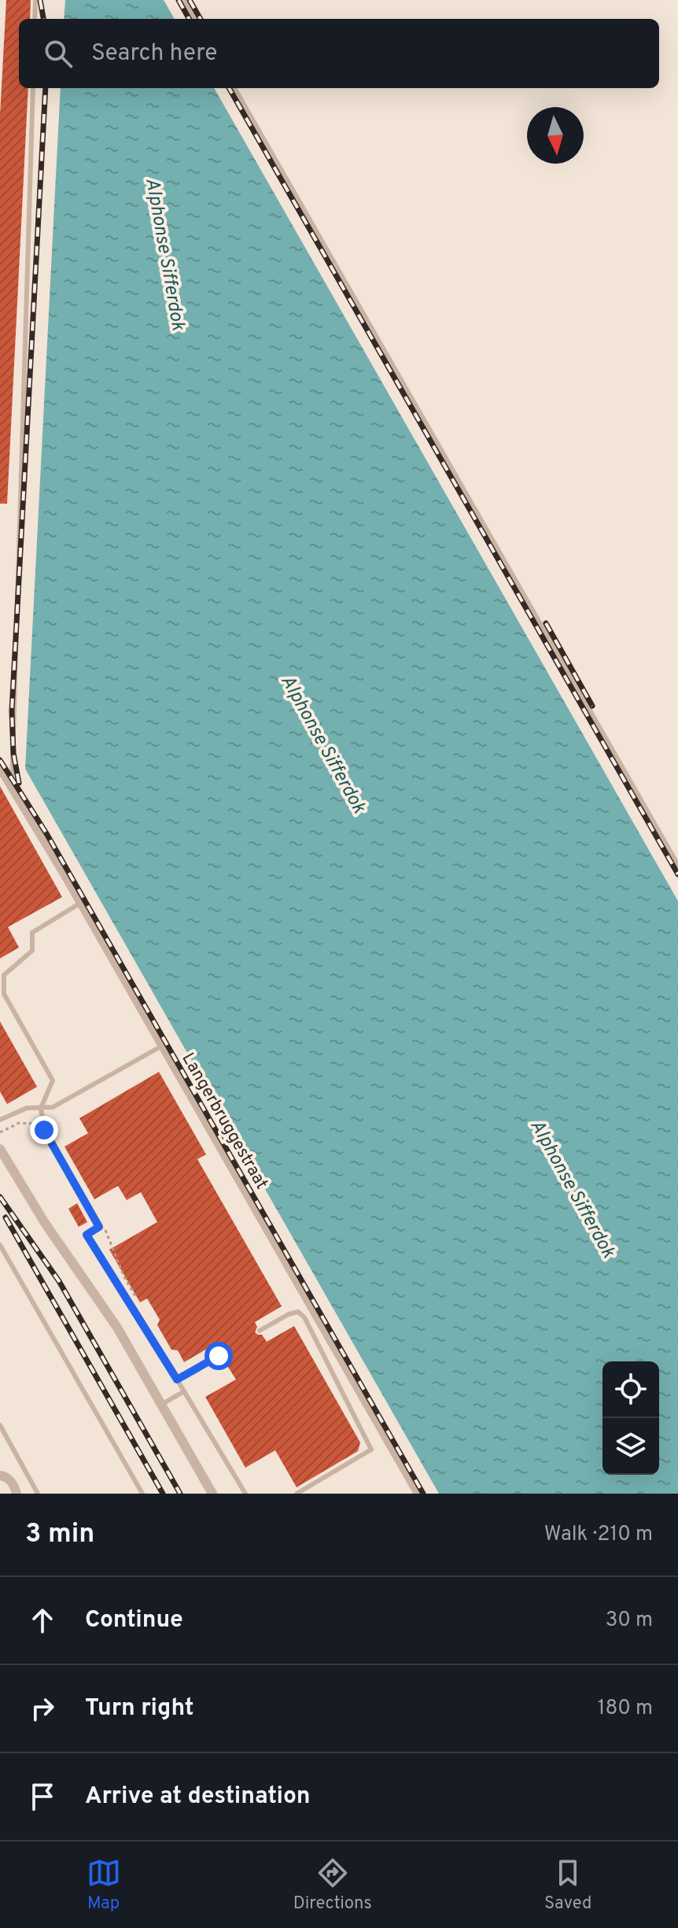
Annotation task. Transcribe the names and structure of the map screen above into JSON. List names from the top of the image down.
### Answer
{
  "streets": {
    "street": ["Langerbruggestraat"]
  },
  "water": ["Alphonse Sifferdok"],
  "north": "bottom",
  "page": {
    "search": "Search here",
    "heading": ["3 min", "Walk · 210 m"],
    "list": [
      ["Continue", "30 m"],
      ["Turn right", "180 m"],
      "Arrive at destination"
    ],
    "nav": ["Map", "Directions", "Saved"]
  }
}
